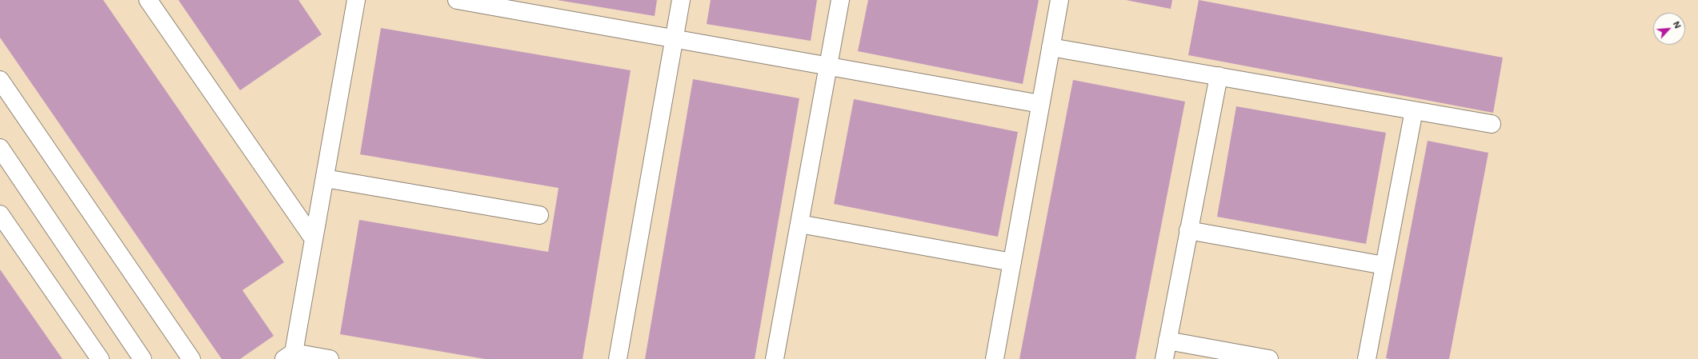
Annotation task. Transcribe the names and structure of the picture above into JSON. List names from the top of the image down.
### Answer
{
  "north": "top right"
}
